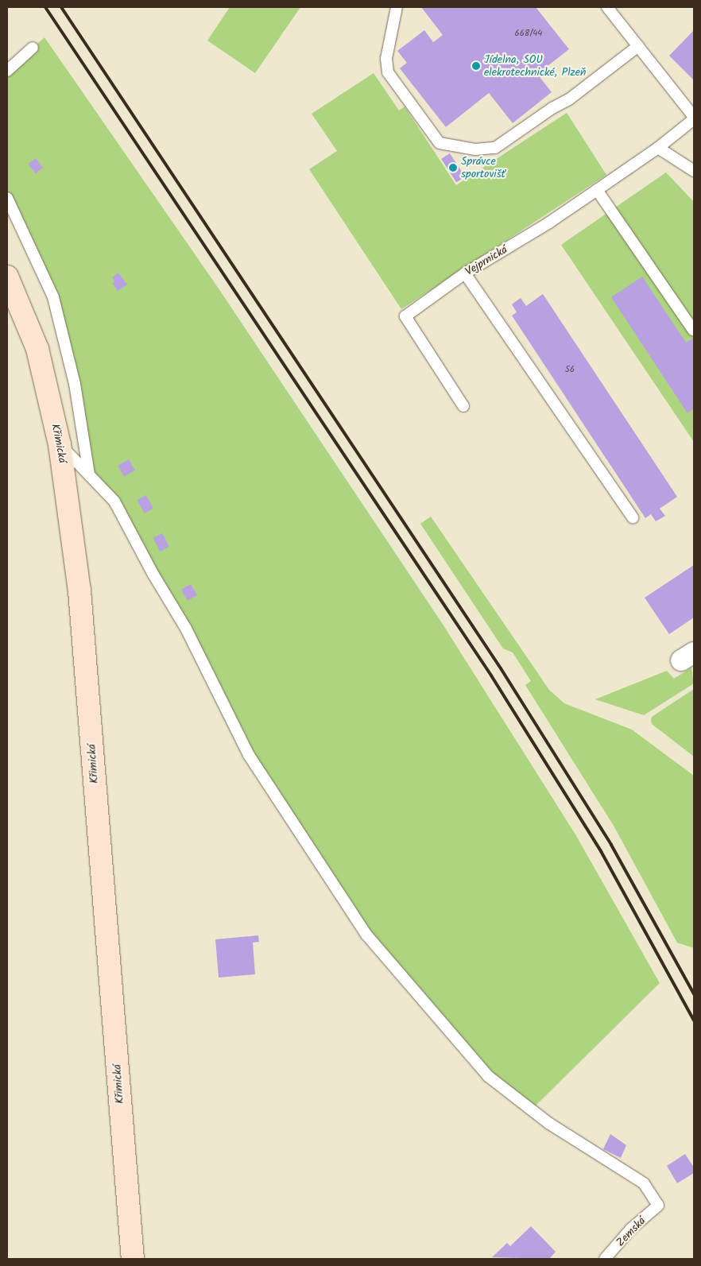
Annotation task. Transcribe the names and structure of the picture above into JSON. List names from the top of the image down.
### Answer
{
  "streets": {
    "main road": ["Křimická"],
    "lane": ["Vejprnická", "Zemská"]
  },
  "places": ["Jídelna, SOU elekrotechnické, Plzeň", "Správce sportovišť"],
  "house_numbers": ["668/44", "56"]
}
